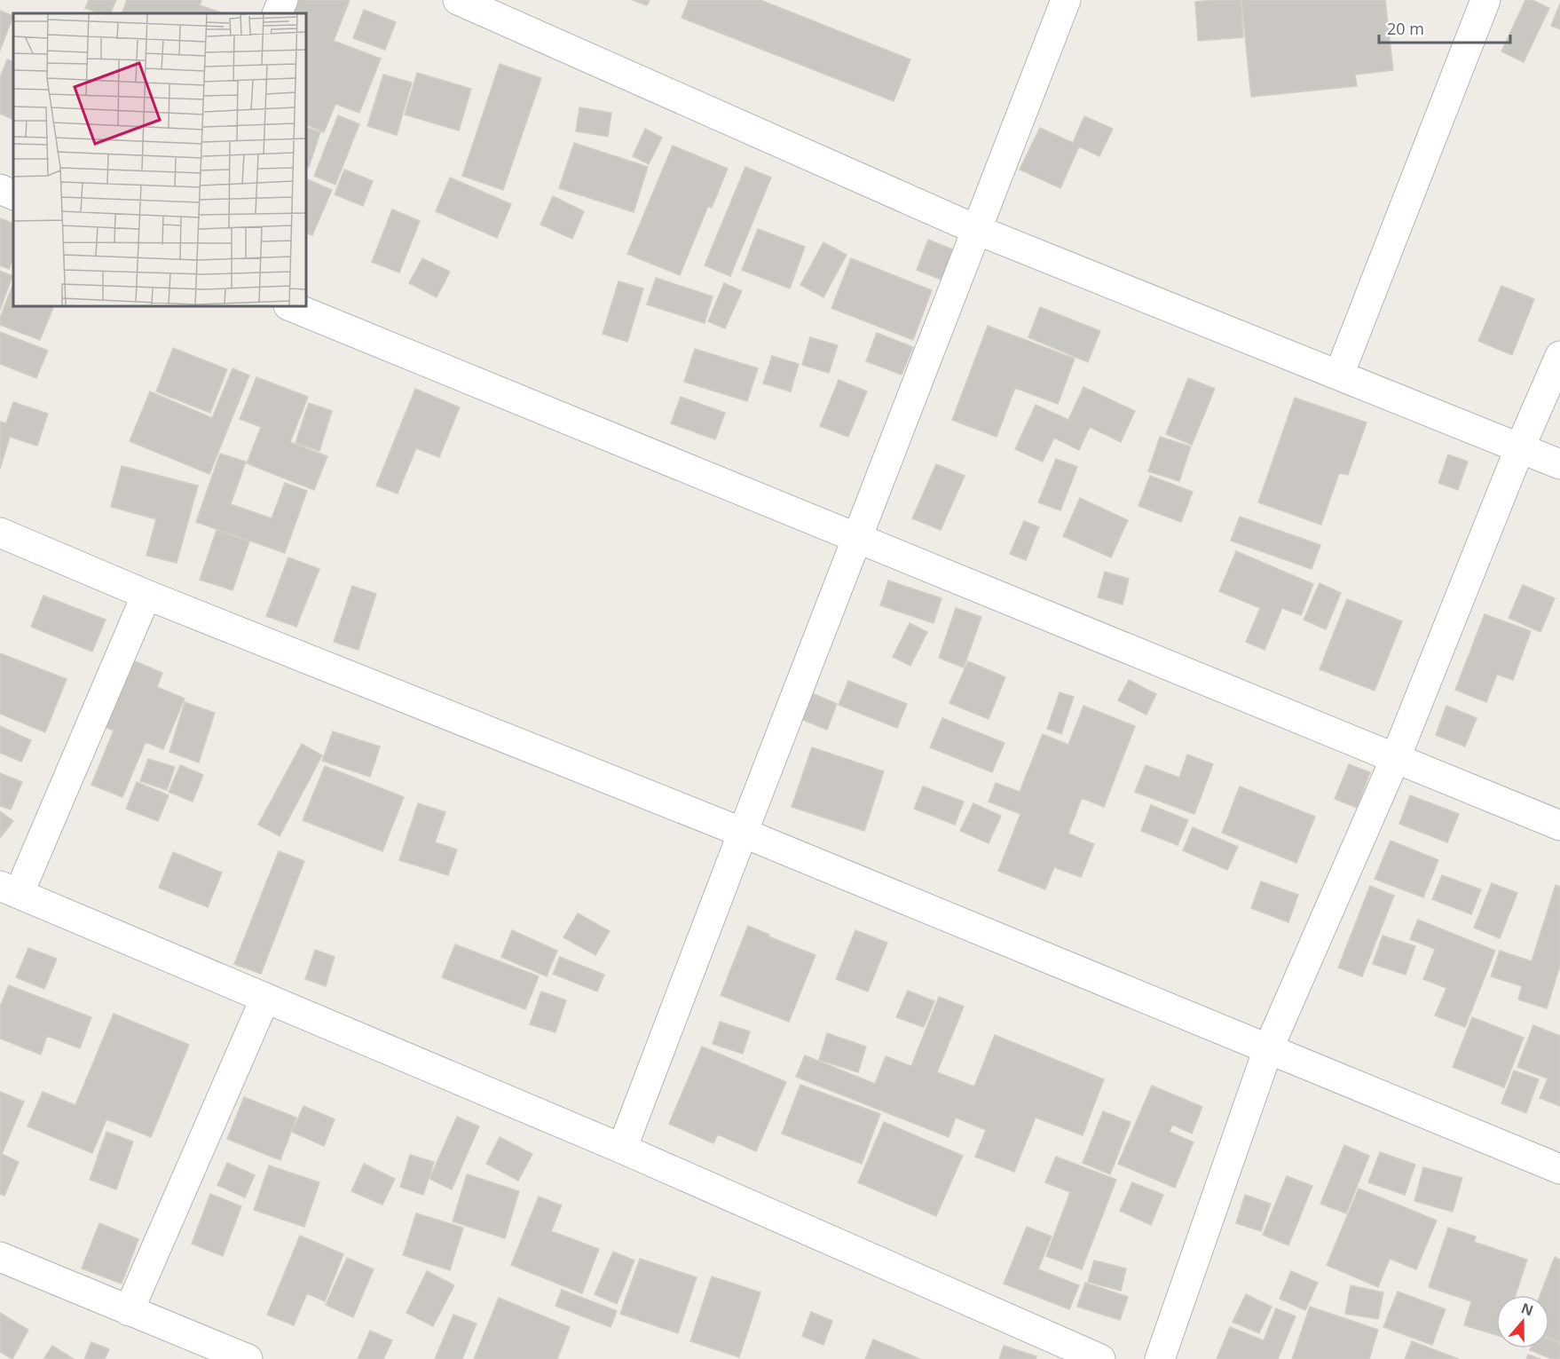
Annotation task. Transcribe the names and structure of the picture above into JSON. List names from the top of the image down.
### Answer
{
  "scale_bar": "20 m",
  "north": "top"
}
